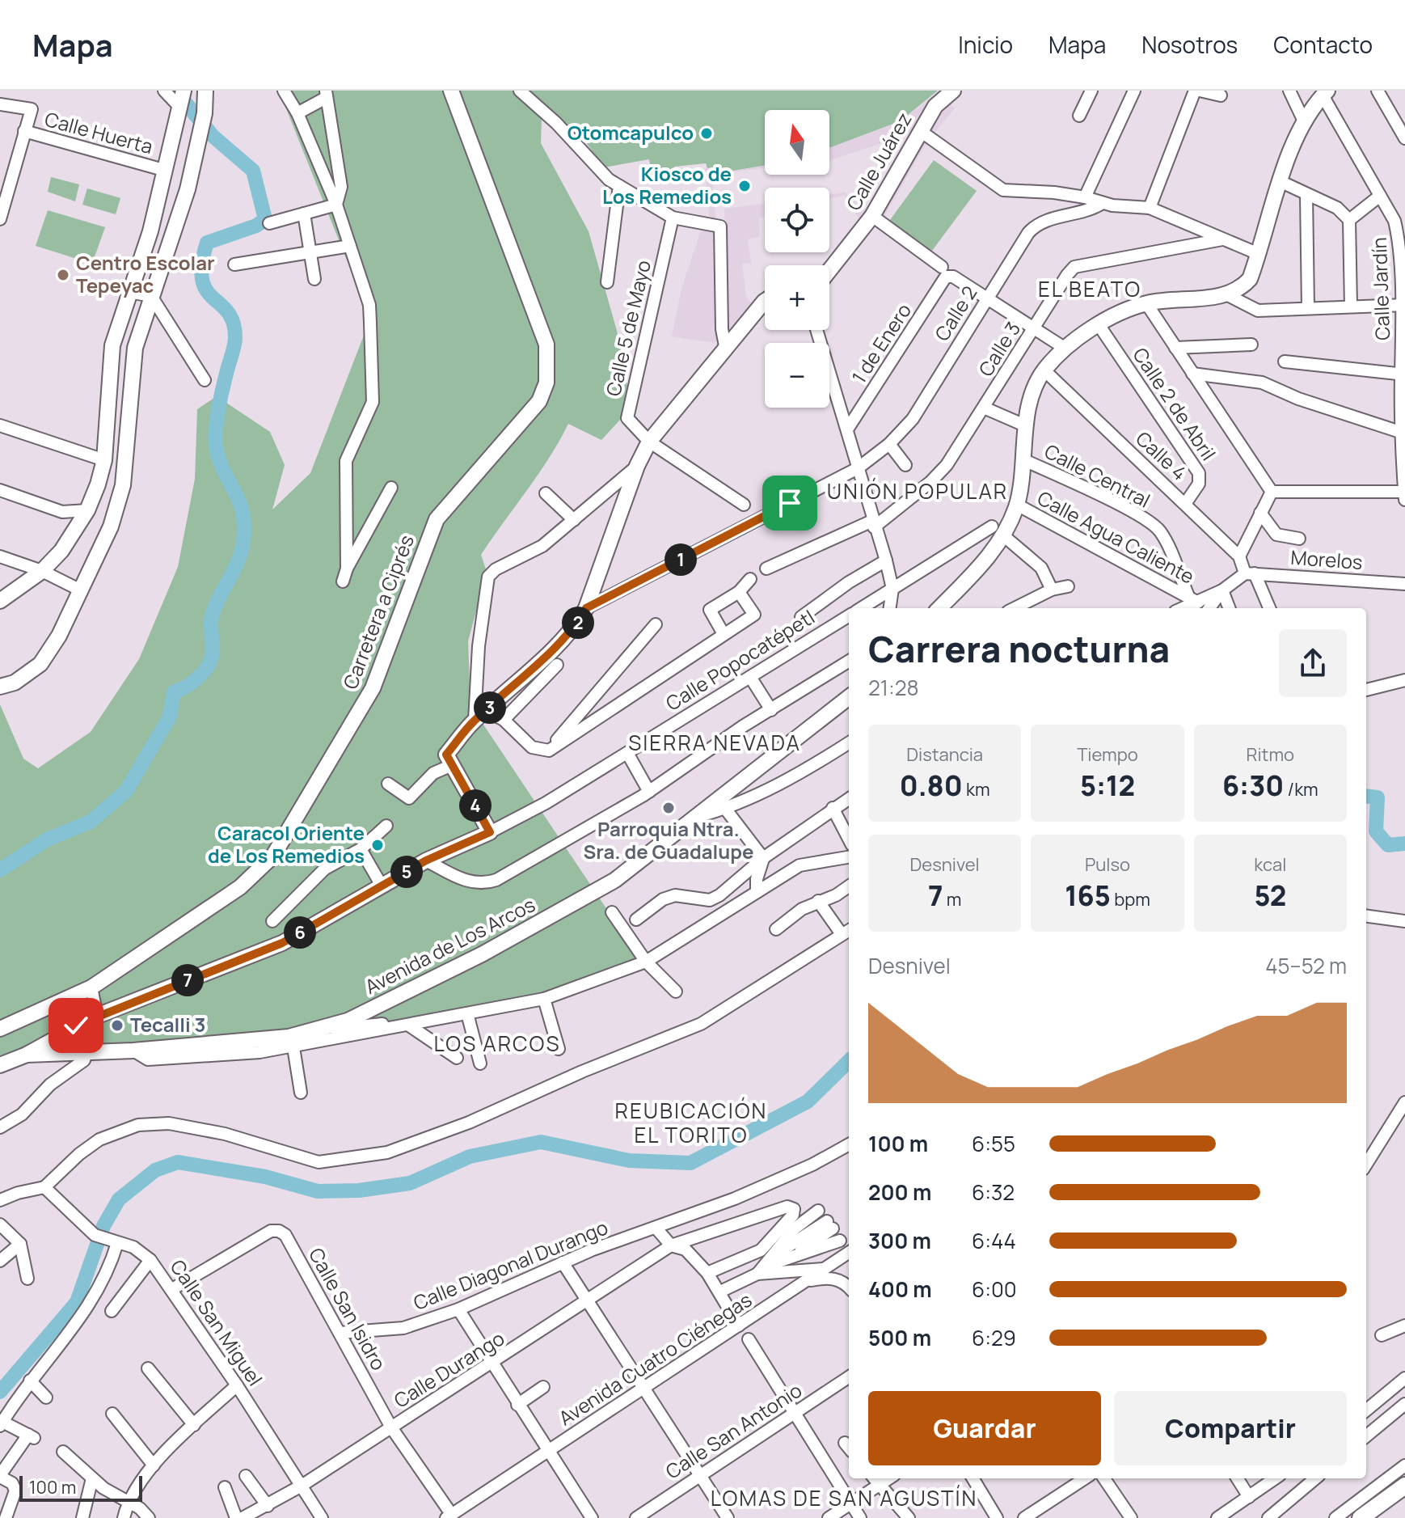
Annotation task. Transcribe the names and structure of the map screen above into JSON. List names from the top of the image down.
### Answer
{
  "streets": {
    "main road": [
      "Calle Juárez",
      "Carretera a Ciprés",
      "Calle Popocatépetl",
      "Avenida de Los Arcos"
    ],
    "street": [
      "Calle Huerta",
      "Calle Jardín",
      "Calle 2",
      "Calle 5 de Mayo",
      "1 de Enero",
      "Calle 3",
      "Calle 2 de Abril",
      "Calle 4",
      "Calle Central",
      "Calle Agua Caliente",
      "Morelos",
      "Calle Diagonal Durango",
      "Calle San Isidro",
      "Calle San Miguel",
      "Avenida Cuatro Ciénegas",
      "Calle Durango",
      "Calle San Antonio"
    ]
  },
  "crossings": [
    ["Calle 2 de Abril", "Calle 4"],
    ["Calle 4", "Morelos"],
    ["Calle Central", "Calle Agua Caliente"],
    ["Calle Popocatépetl", "Avenida de Los Arcos"],
    ["Calle Diagonal Durango", "Calle San Isidro"],
    ["Calle San Isidro", "Calle San Miguel"],
    ["Calle San Isidro", "Avenida Cuatro Ciénegas"],
    ["Calle San Isidro", "Calle Durango"],
    ["Calle San Miguel", "Calle Durango"]
  ],
  "districts": [
    "EL BEATO",
    "UNIÓN POPULAR",
    "SIERRA NEVADA",
    "LOS ARCOS",
    "REUBICACIÓN EL TORITO",
    "LOMAS DE SAN AGUSTÍN"
  ],
  "places": [
    "Otomcapulco",
    "Kiosco de Los Remedios",
    "Centro Escolar Tepeyac",
    "Parroquia Ntra. Sra. de Guadalupe",
    "Caracol Oriente de Los Remedios",
    "Tecalli 3"
  ],
  "scale_bar": "100 m",
  "north": "top",
  "page": {
    "header": "Mapa",
    "nav": [
      "Inicio",
      "Mapa",
      "Nosotros",
      "Contacto"
    ],
    "map_buttons": ["+", "−"],
    "pins": [
      "1",
      "2",
      "3",
      "4",
      "5",
      "6",
      "7"
    ],
    "heading": ["Carrera nocturna", "21:28"],
    "stats": [
      ["Distancia", "0.80 km"],
      ["Tiempo", "5:12"],
      ["Ritmo", "6:30 /km"],
      ["Desnivel", "7 m"],
      ["Pulso", "165 bpm"],
      ["kcal", "52"]
    ],
    "chart": ["Desnivel", "45–52 m"],
    "list": [
      {
        "name": "100 m",
        "note": "6:55"
      },
      {
        "name": "200 m",
        "note": "6:32"
      },
      {
        "name": "300 m",
        "note": "6:44"
      },
      {
        "name": "400 m",
        "note": "6:00"
      },
      {
        "name": "500 m",
        "note": "6:29"
      }
    ],
    "buttons": ["Guardar", "Compartir"],
    "scale": "100 m"
  }
}
